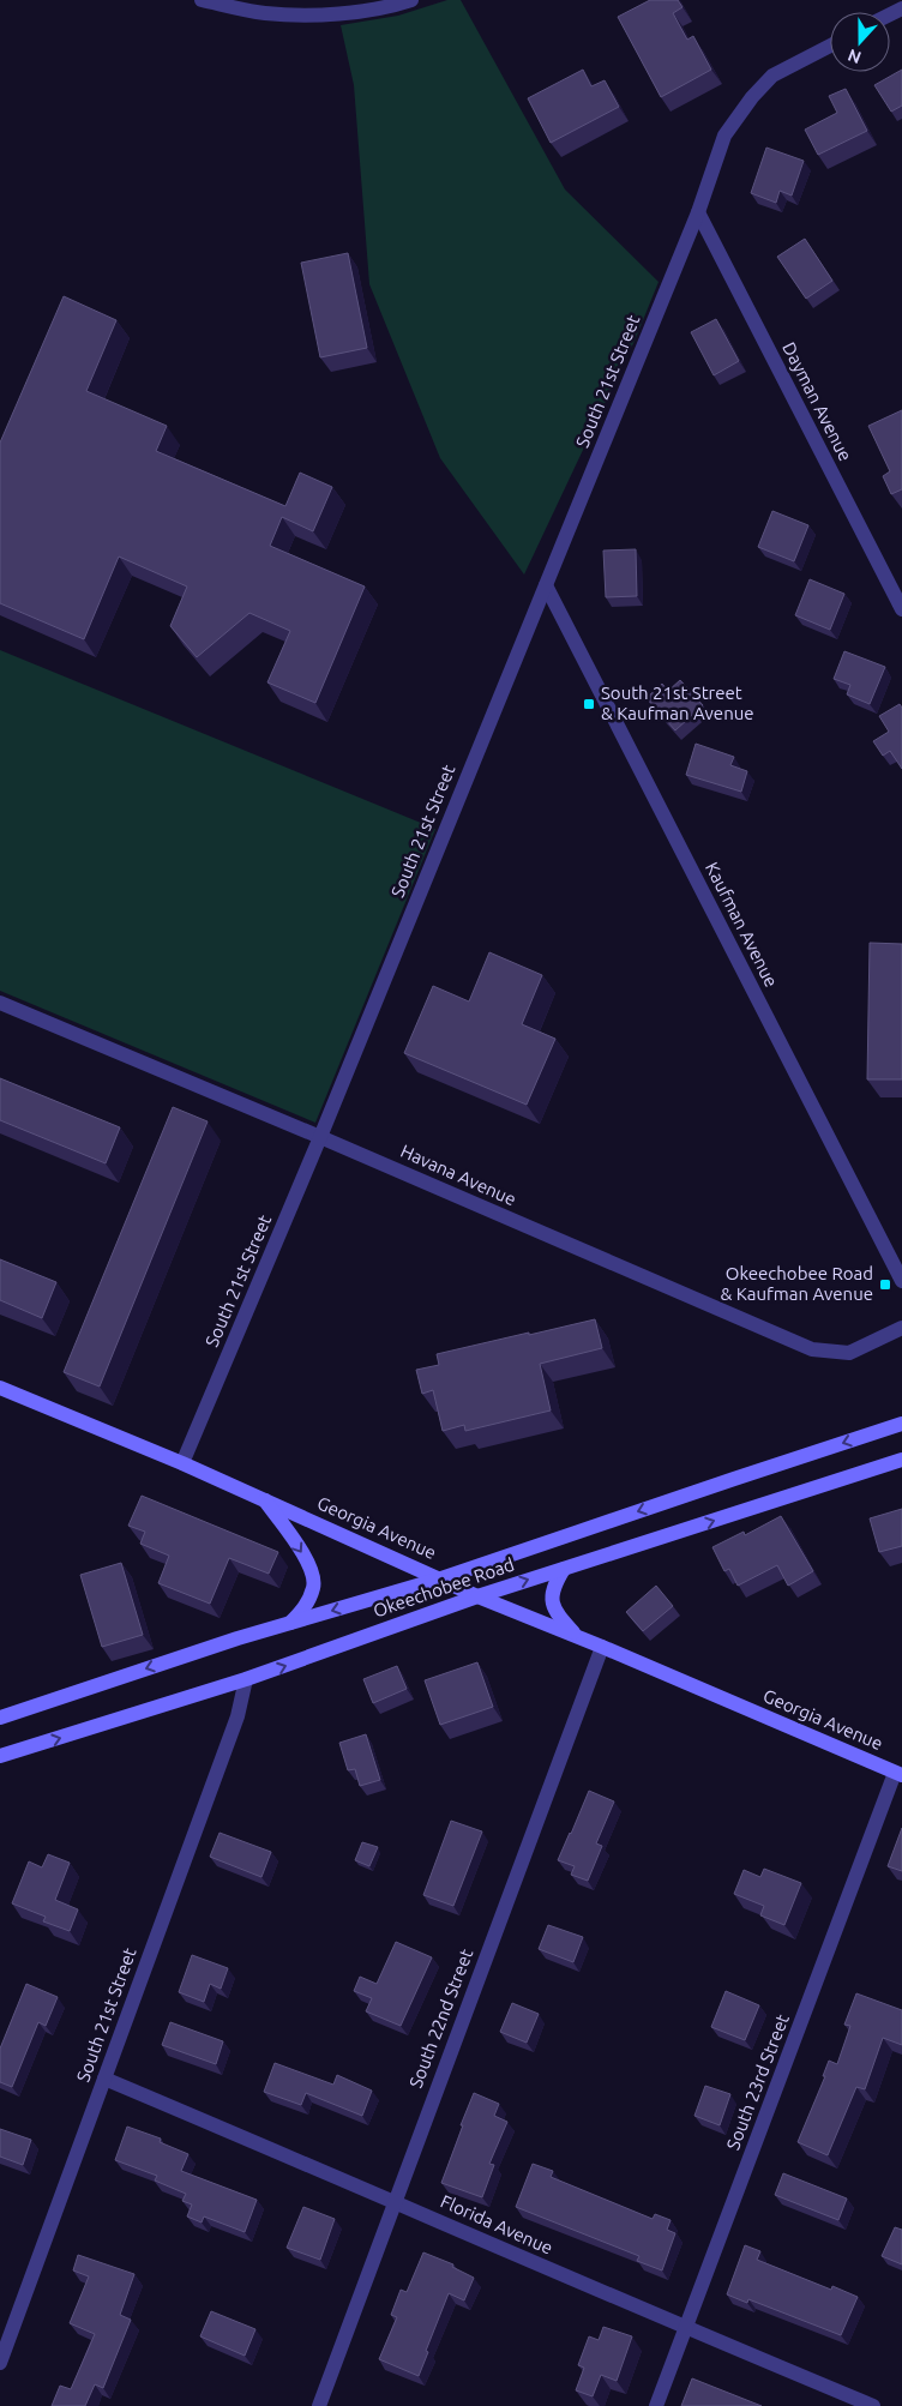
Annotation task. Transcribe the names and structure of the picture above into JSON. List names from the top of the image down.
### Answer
{
  "streets": {
    "main road": ["Georgia Avenue", "Okeechobee Road"],
    "street": [
      "South 21st Street",
      "Dayman Avenue",
      "Kaufman Avenue",
      "Havana Avenue",
      "South 22nd Street",
      "South 23rd Street",
      "Florida Avenue"
    ]
  },
  "crossings": [
    ["South 21st Street", "Dayman Avenue"],
    ["South 21st Street", "Kaufman Avenue"],
    ["South 21st Street", "Havana Avenue"],
    ["South 21st Street", "Georgia Avenue"],
    ["South 21st Street", "Okeechobee Road"],
    ["South 21st Street", "Florida Avenue"],
    ["Georgia Avenue", "Okeechobee Road"],
    ["Georgia Avenue", "South 22nd Street"],
    ["Georgia Avenue", "South 23rd Street"],
    ["South 22nd Street", "Florida Avenue"],
    ["South 23rd Street", "Florida Avenue"]
  ],
  "places": {
    "transit": ["South 21st Street & Kaufman Avenue", "Okeechobee Road & Kaufman Avenue"]
  },
  "north": "bottom"
}
